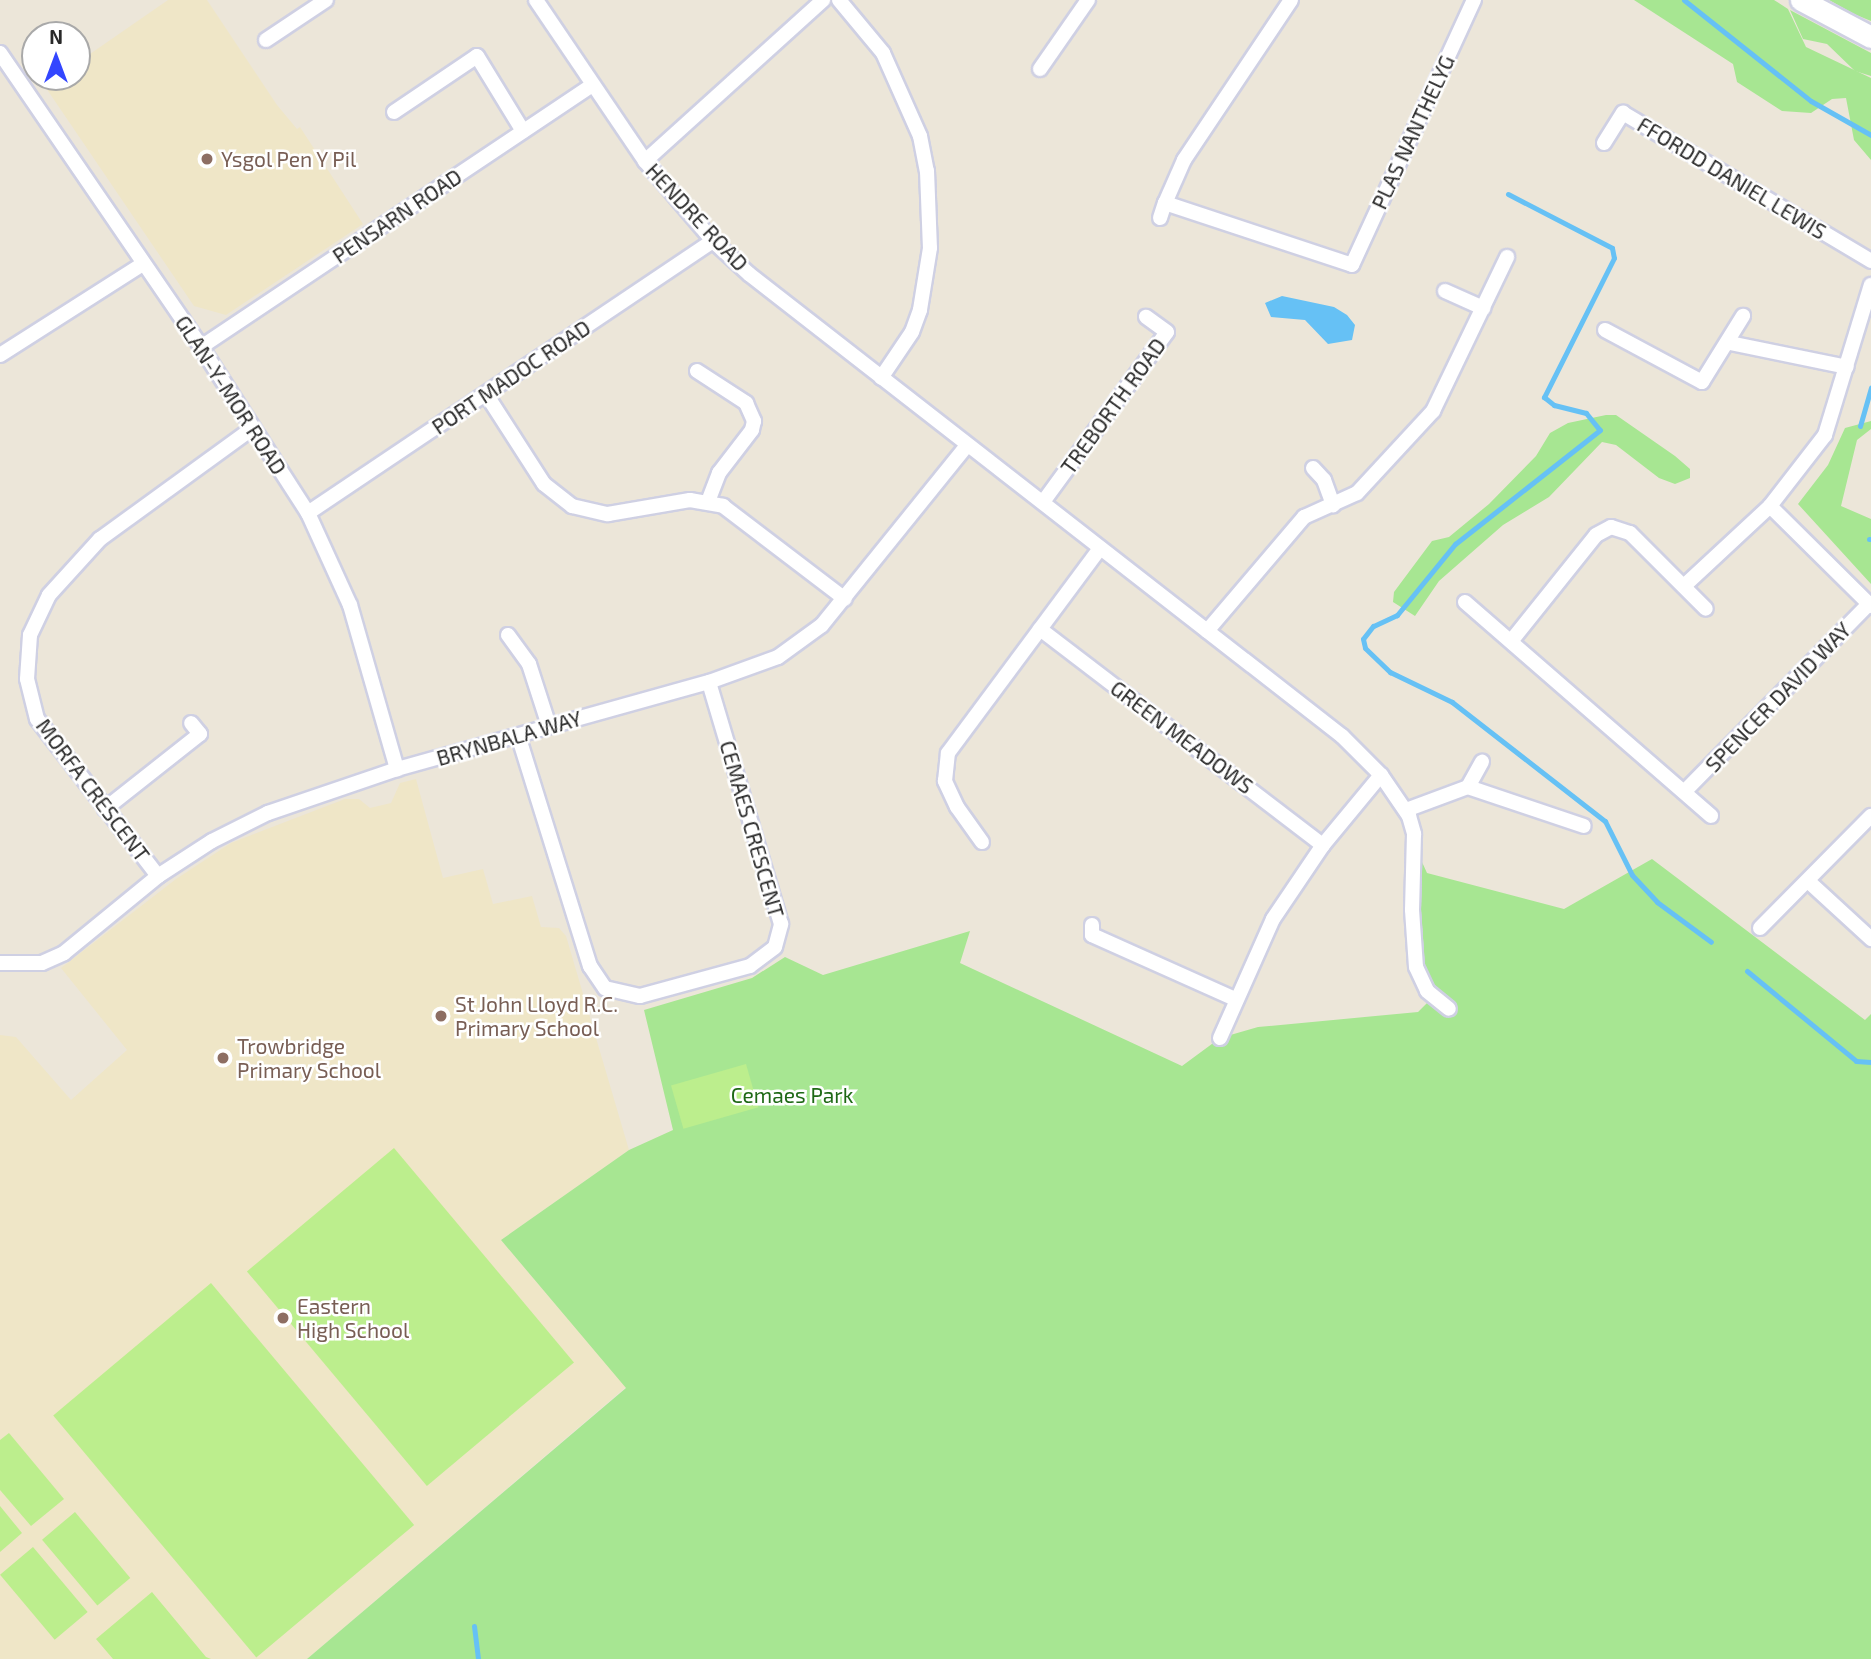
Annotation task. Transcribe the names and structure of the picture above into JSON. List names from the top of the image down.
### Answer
{
  "streets": {
    "street": [
      "PLAS NANTHELYG",
      "FFORDD DANIEL LEWIS",
      "PENSARN ROAD",
      "HENDRE ROAD",
      "PORT MADOC ROAD",
      "GLAN-Y-MOR ROAD",
      "TREBORTH ROAD",
      "SPENCER DAVID WAY",
      "GREEN MEADOWS",
      "BRYNBALA WAY",
      "MORFA CRESCENT",
      "CEMAES CRESCENT"
    ]
  },
  "crossings": [
    ["PENSARN ROAD", "HENDRE ROAD"],
    ["PENSARN ROAD", "GLAN-Y-MOR ROAD"],
    ["HENDRE ROAD", "PORT MADOC ROAD"],
    ["HENDRE ROAD", "TREBORTH ROAD"],
    ["HENDRE ROAD", "BRYNBALA WAY"],
    ["PORT MADOC ROAD", "GLAN-Y-MOR ROAD"],
    ["GLAN-Y-MOR ROAD", "BRYNBALA WAY"],
    ["GLAN-Y-MOR ROAD", "MORFA CRESCENT"],
    ["BRYNBALA WAY", "MORFA CRESCENT"],
    ["BRYNBALA WAY", "CEMAES CRESCENT"]
  ],
  "parks": ["Cemaes Park"],
  "places": [
    "Ysgol Pen Y Pil",
    "St John Lloyd R.C. Primary School",
    "Trowbridge Primary School",
    "Eastern High School"
  ],
  "north": "top"
}
